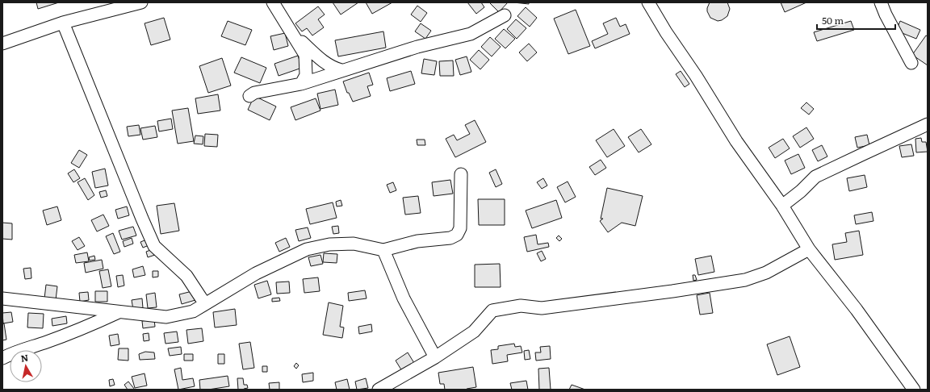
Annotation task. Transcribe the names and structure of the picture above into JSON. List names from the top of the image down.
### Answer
{
  "scale_bar": "50 m",
  "north": "top"
}
